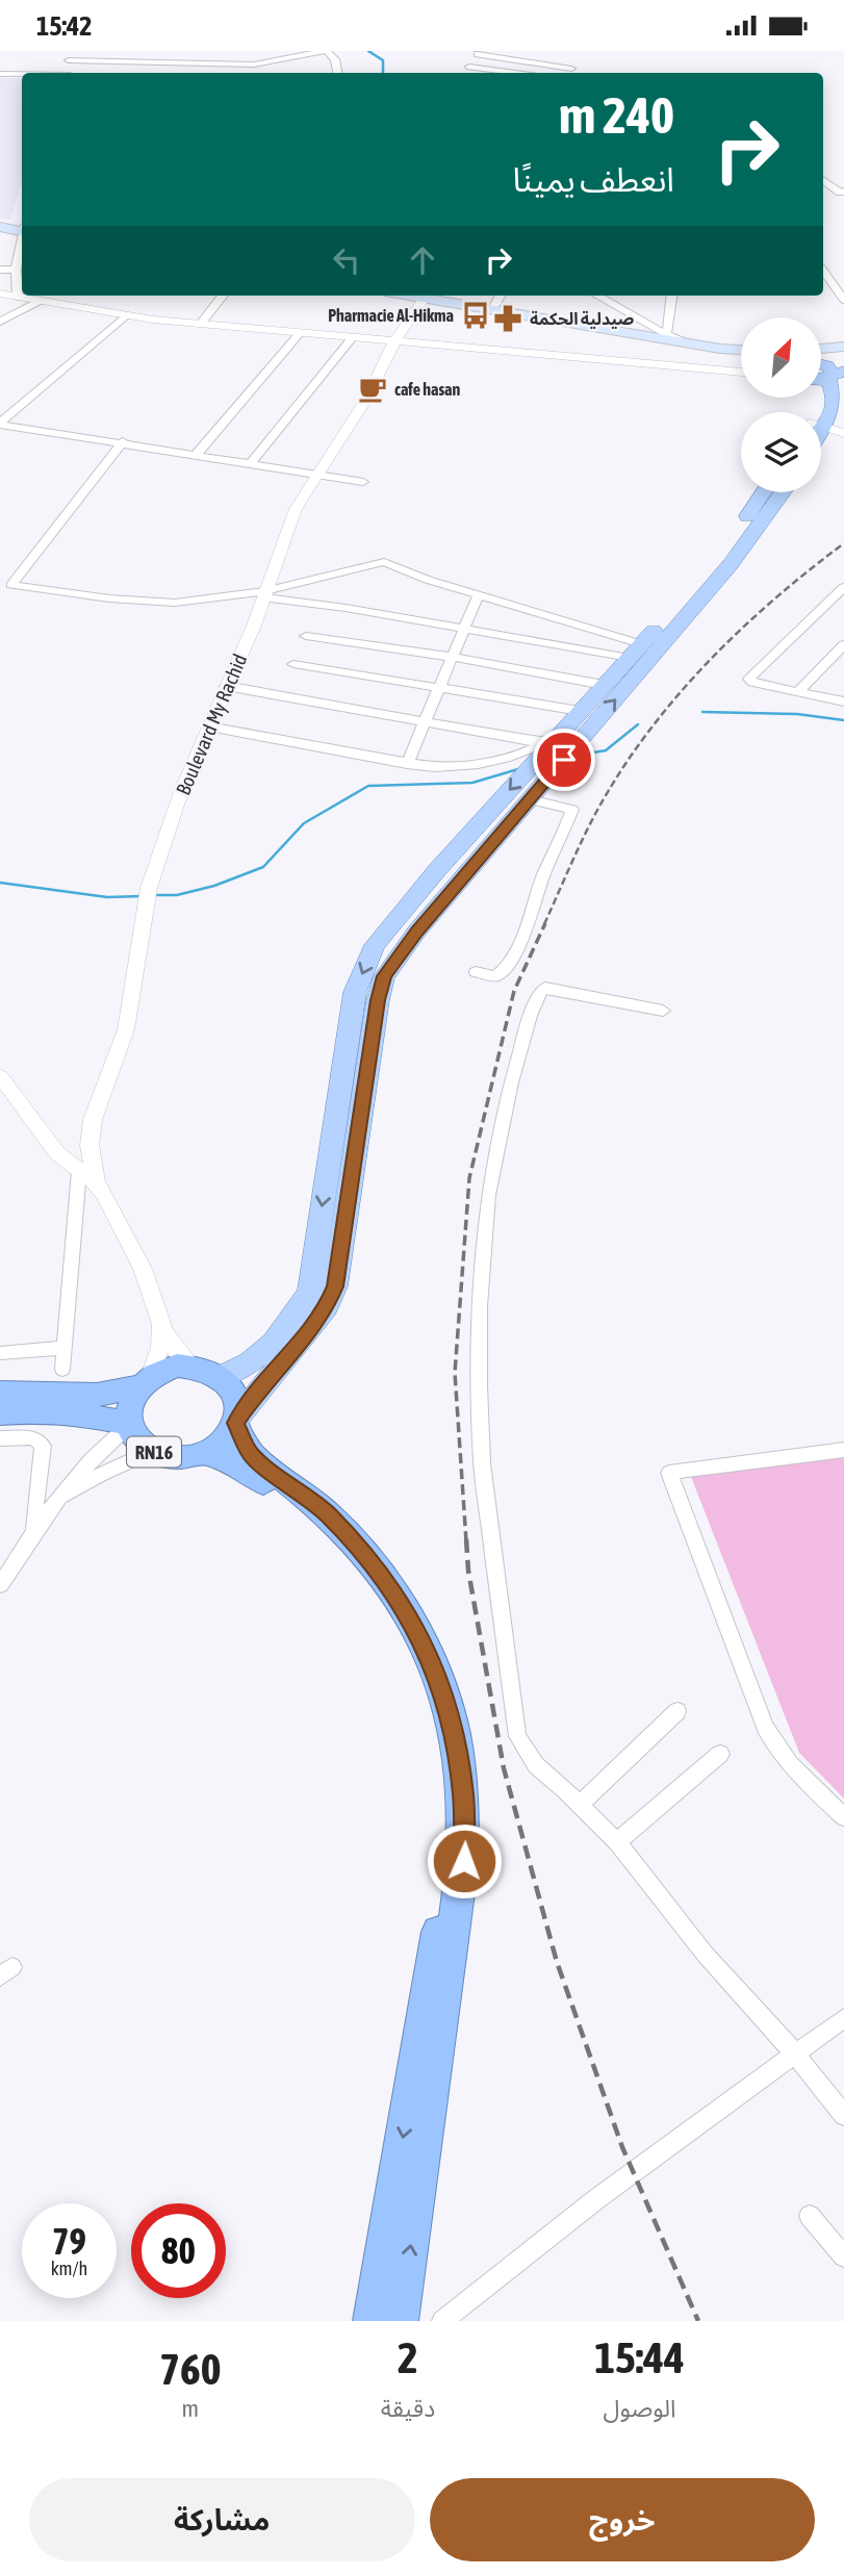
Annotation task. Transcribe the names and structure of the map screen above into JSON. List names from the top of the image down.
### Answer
{
  "streets": {
    "highway": ["RN16"],
    "street": ["Boulevard My Rachid"]
  },
  "places": {
    "bus stop": ["Pharmacie Al-Hikma"],
    "pharmacy": ["صيدلية الحكمة"],
    "cafe": ["cafe hasan"]
  },
  "north": "top right",
  "page": {
    "status": "15:42",
    "turn": ["240 m", "انعطف يمينًا"],
    "speed": "79 km/h",
    "limit": "80",
    "eta": [
      "15:44",
      "الوصول",
      "2",
      "دقيقة",
      "760",
      "m"
    ],
    "buttons": ["خروج", "مشاركة"]
  }
}
